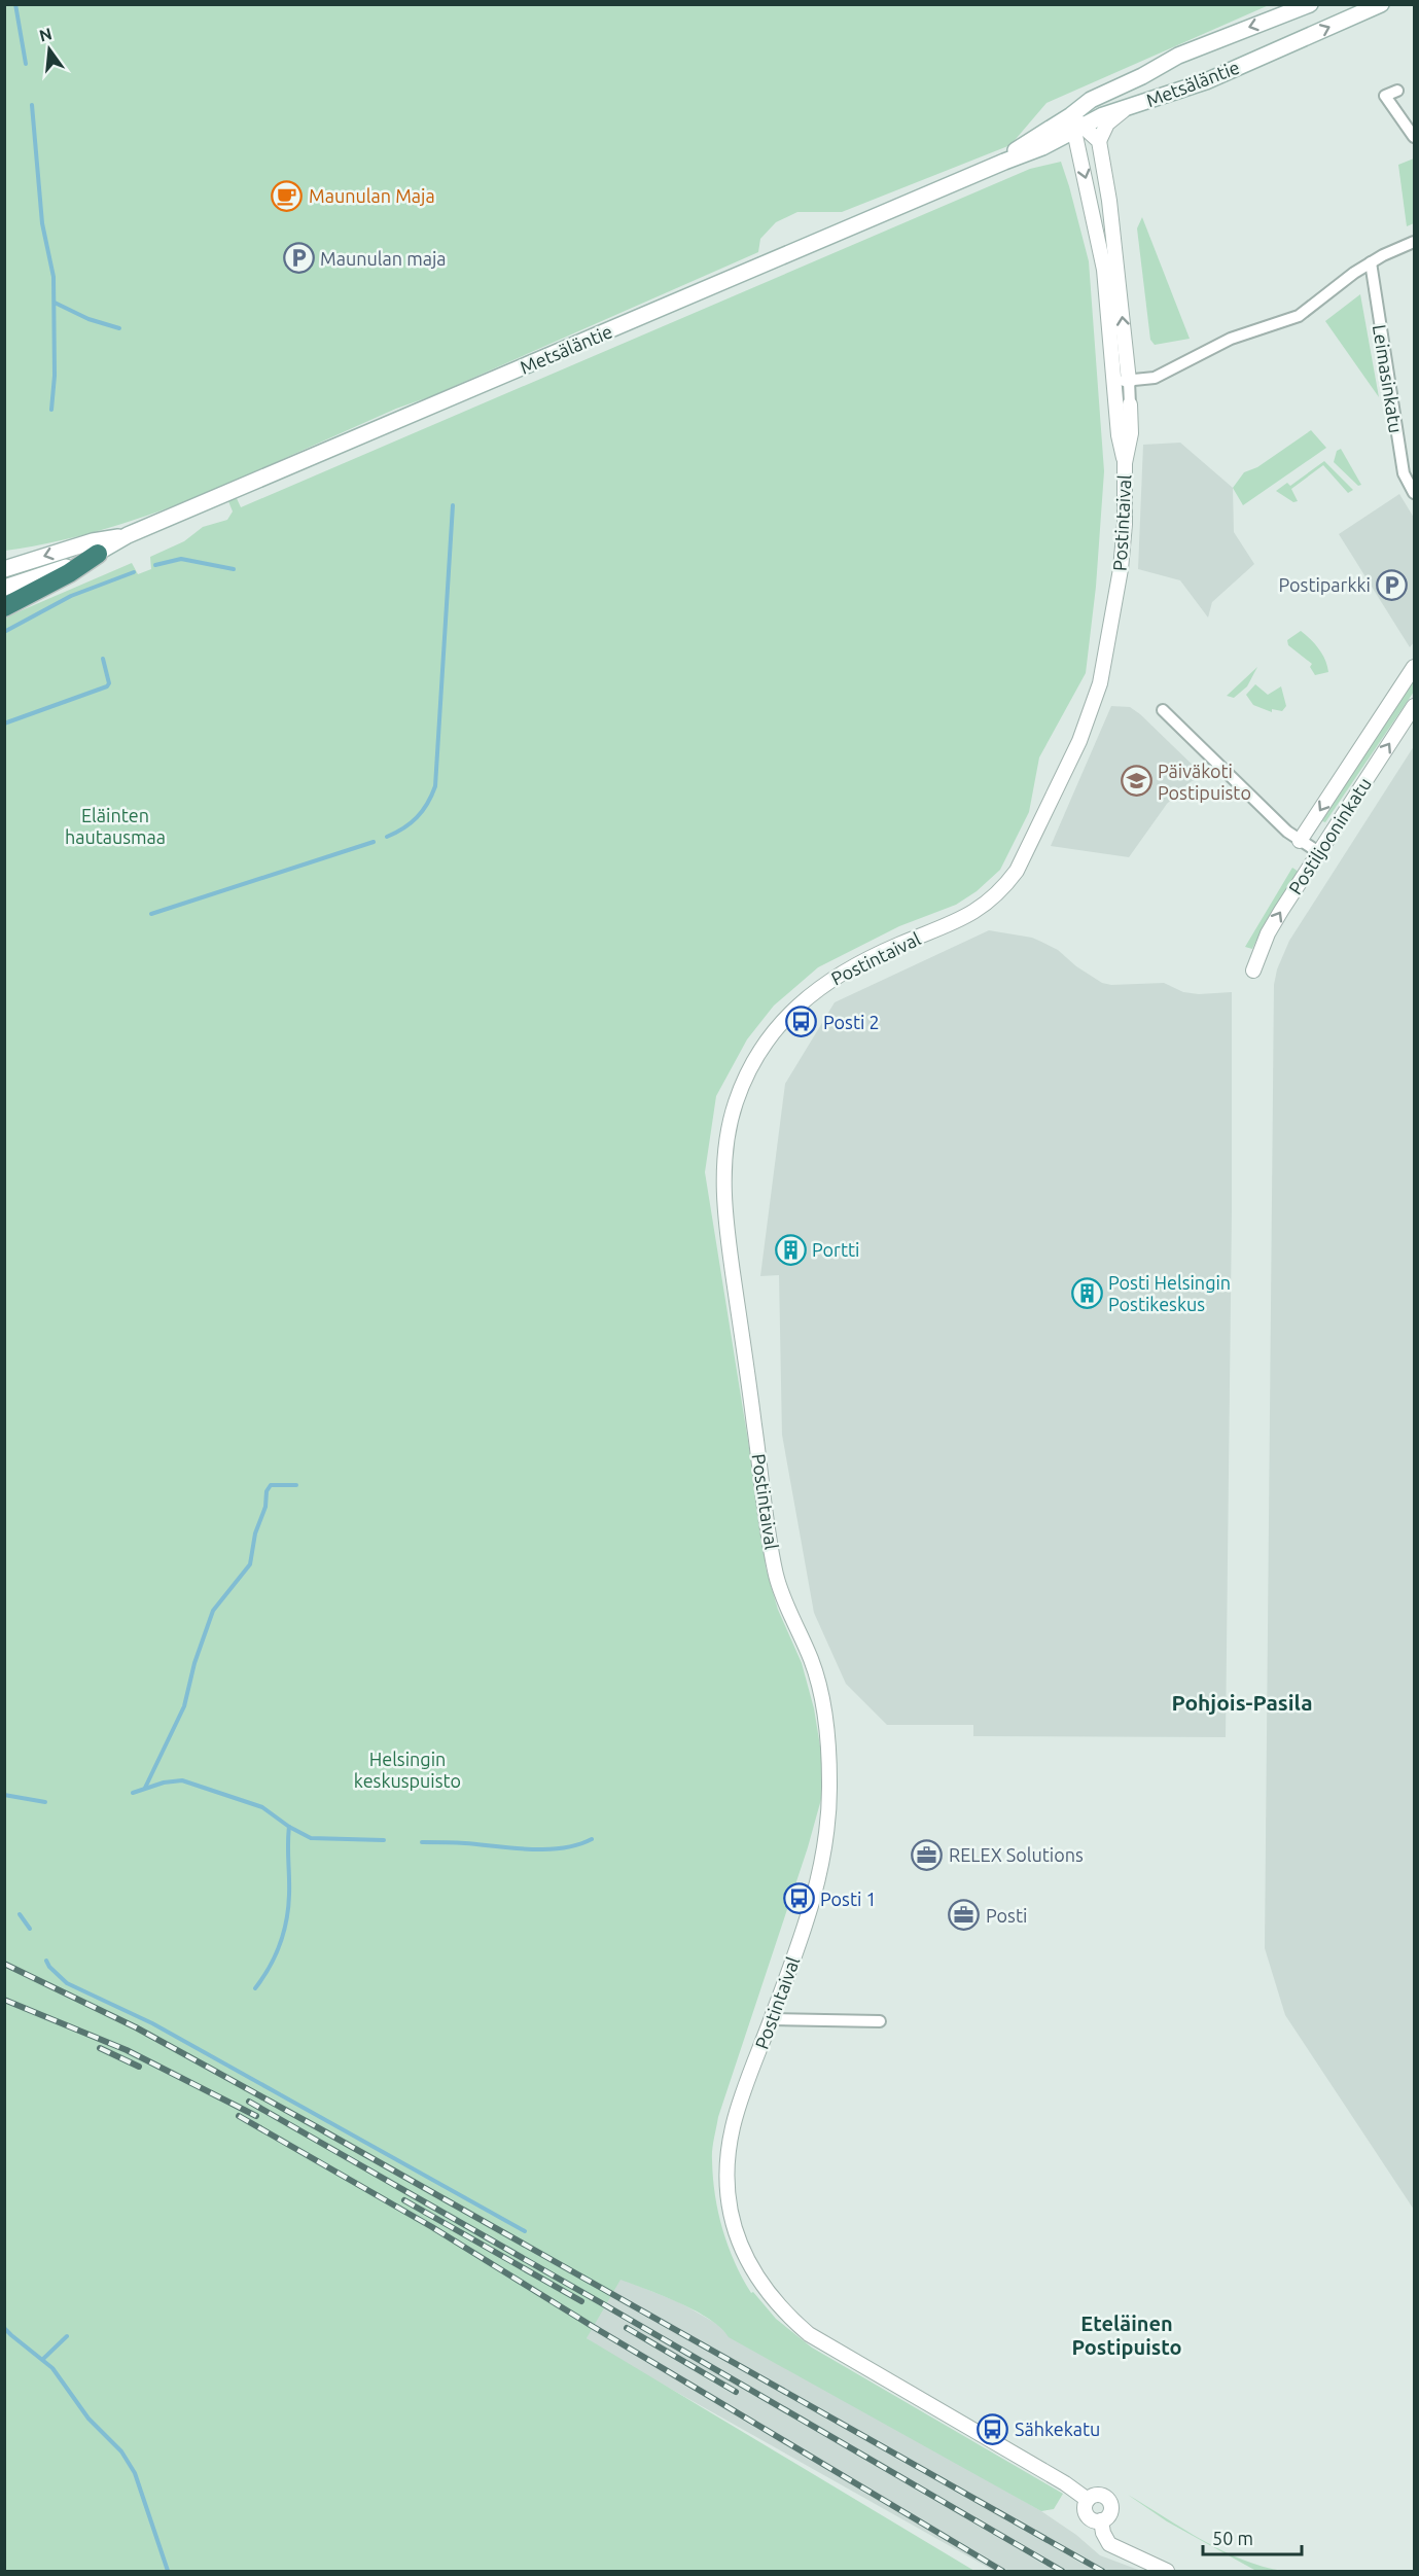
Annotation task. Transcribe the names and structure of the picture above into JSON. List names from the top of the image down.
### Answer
{
  "streets": {
    "main road": ["Metsäläntie"],
    "street": ["Leimasinkatu", "Postintaival", "Postiljooninkatu"]
  },
  "crossings": [
    ["Metsäläntie", "Postintaival"]
  ],
  "districts": ["Pohjois-Pasila", "Eteläinen Postipuisto"],
  "parks": ["Eläinten hautausmaa", "Helsingin keskuspuisto"],
  "places": {
    "cafe": ["Maunulan Maja"],
    "parking": ["Maunulan maja", "Postiparkki"],
    "school or university": ["Päiväkoti Postipuisto"],
    "bus stop": ["Posti 2", "Posti 1", "Sähkekatu"],
    "building": ["Portti", "Posti Helsingin Postikeskus"],
    "office": ["RELEX Solutions", "Posti"]
  },
  "scale_bar": "50 m",
  "north": "top"
}
